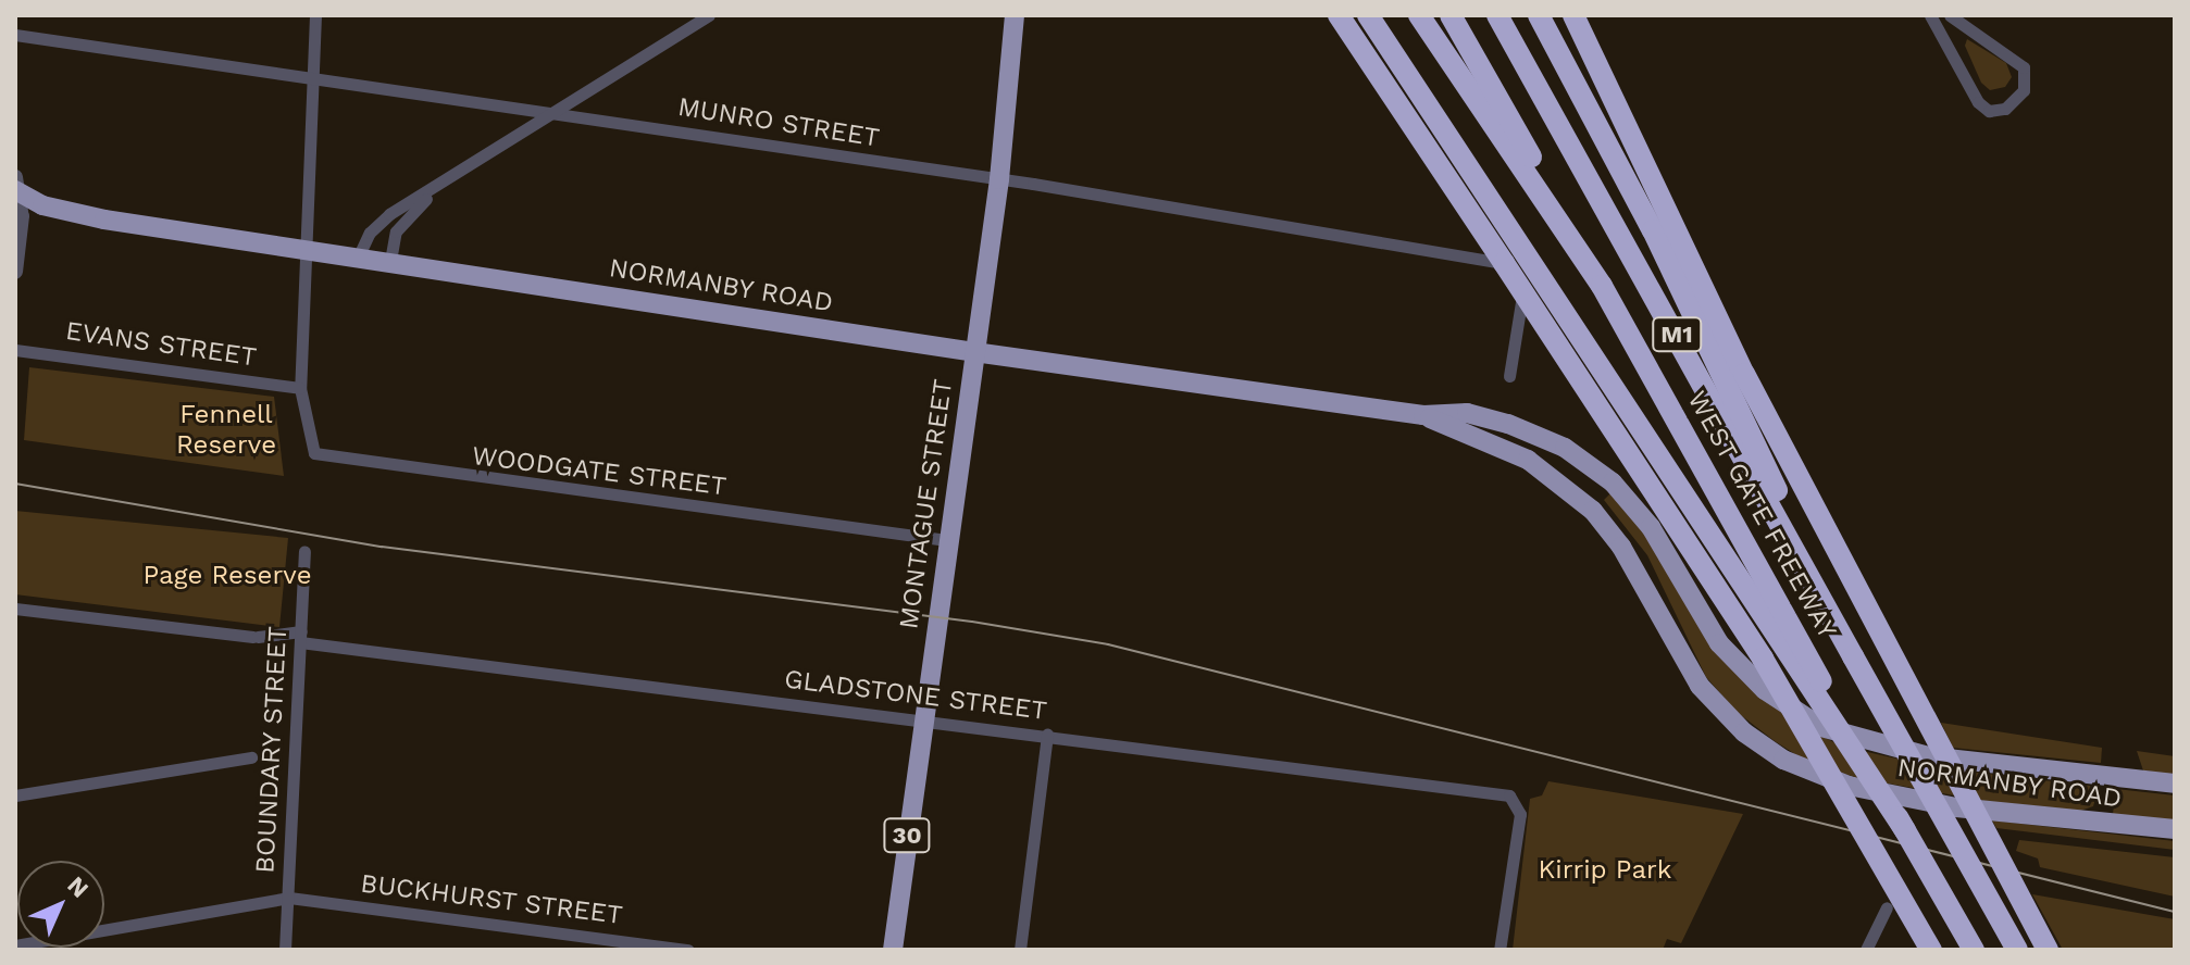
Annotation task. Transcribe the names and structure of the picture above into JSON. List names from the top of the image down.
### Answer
{
  "streets": {
    "highway": ["M1", "WEST GATE FREEWAY"],
    "main road": ["NORMANBY ROAD", "MONTAGUE STREET", "30"],
    "street": [
      "MUNRO STREET",
      "EVANS STREET",
      "WOODGATE STREET",
      "GLADSTONE STREET",
      "BOUNDARY STREET",
      "BUCKHURST STREET"
    ]
  },
  "crossings": [
    ["MUNRO STREET", "MONTAGUE STREET"],
    ["NORMANBY ROAD", "MONTAGUE STREET"],
    ["M1", "WEST GATE FREEWAY"],
    ["EVANS STREET", "WOODGATE STREET"],
    ["WOODGATE STREET", "MONTAGUE STREET"],
    ["MONTAGUE STREET", "GLADSTONE STREET"],
    ["GLADSTONE STREET", "BOUNDARY STREET"],
    ["BOUNDARY STREET", "BUCKHURST STREET"]
  ],
  "parks": ["Fennell Reserve", "Page Reserve", "Kirrip Park"],
  "north": "top right"
}
